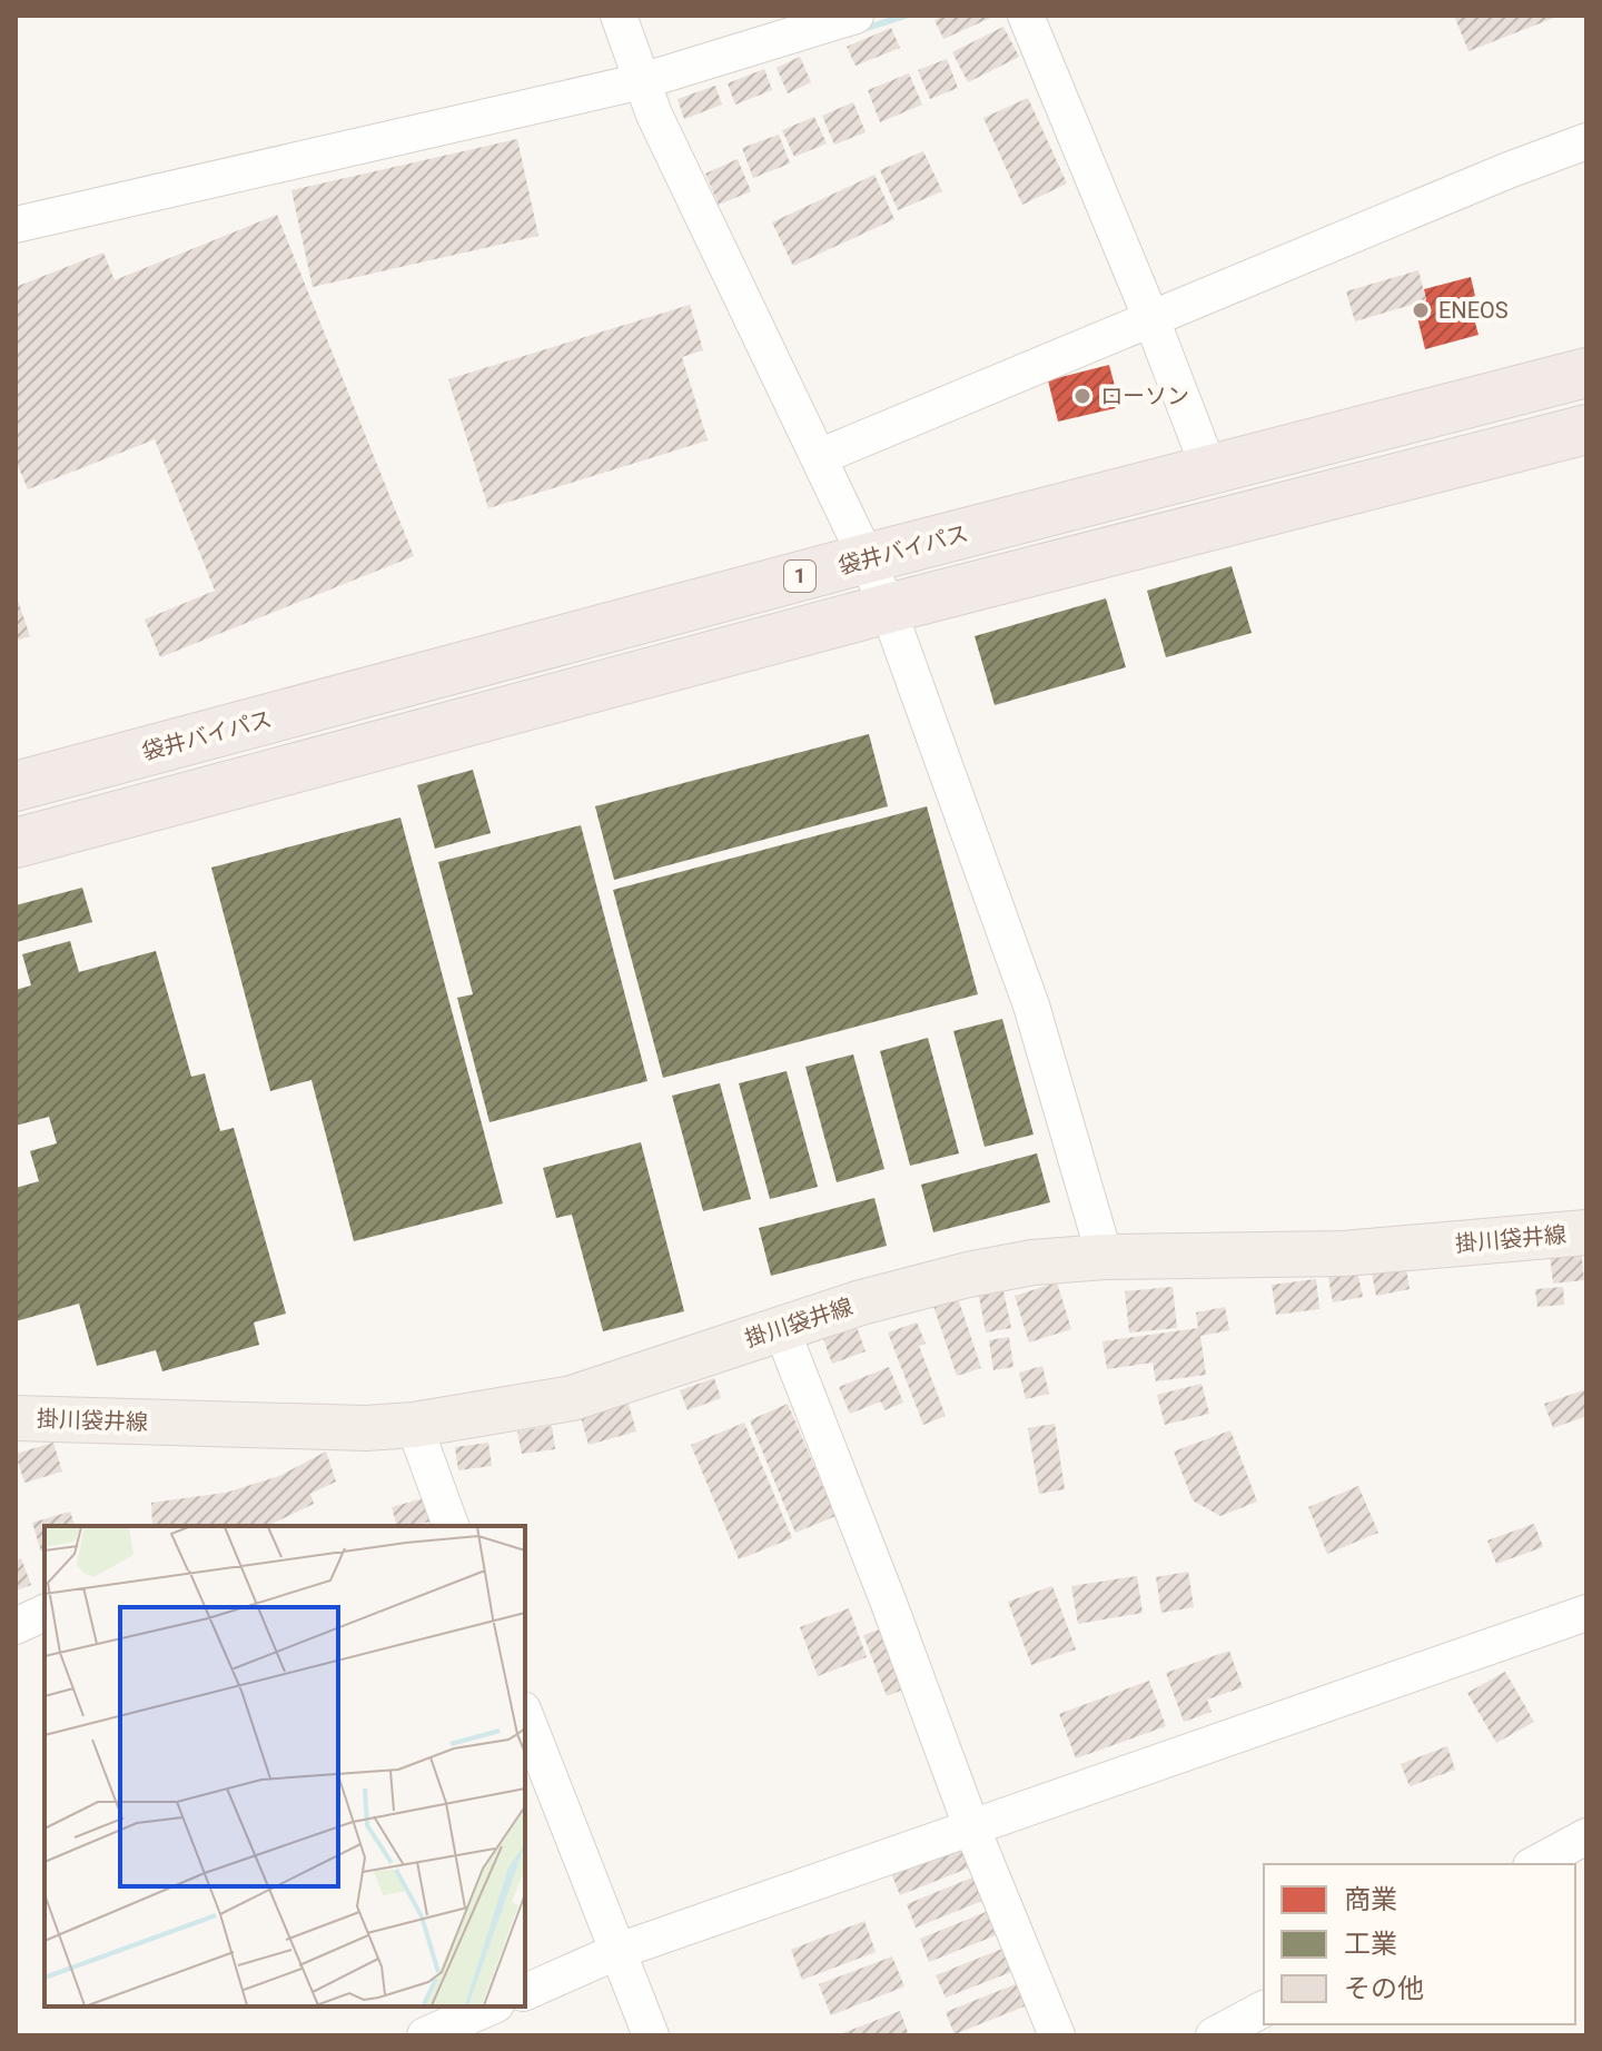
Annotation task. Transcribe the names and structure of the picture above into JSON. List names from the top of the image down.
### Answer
{
  "streets": {
    "highway": ["袋井バイパス", "1"],
    "main road": ["掛川袋井線"]
  },
  "places": ["ENEOS", "ローソン"],
  "legend": ["商業", "工業", "その他"]
}
